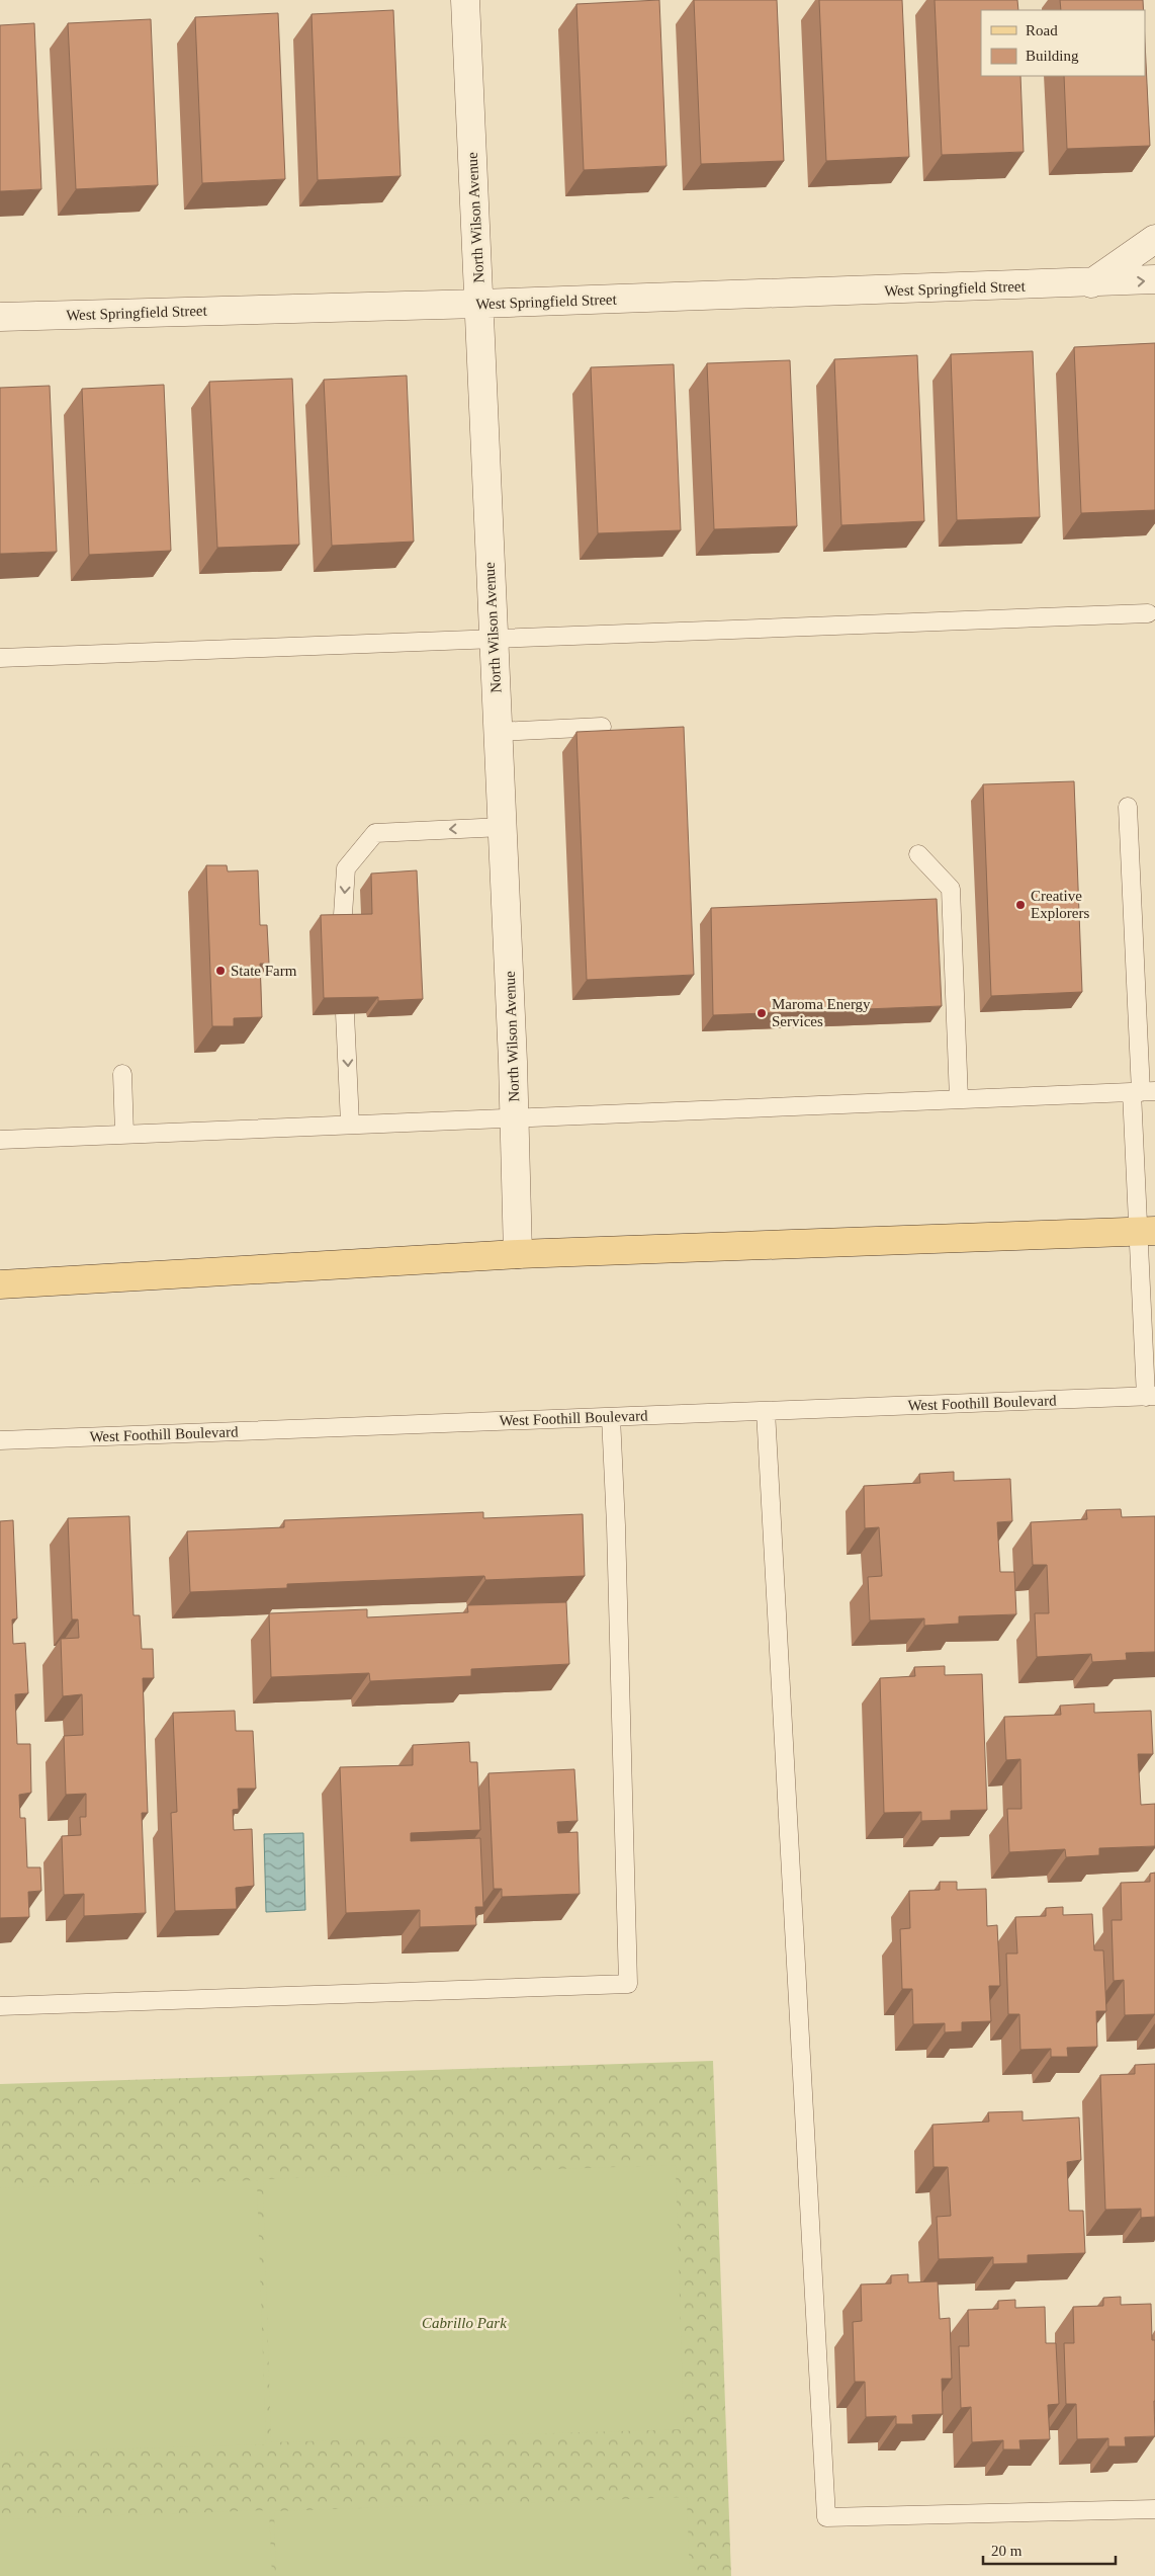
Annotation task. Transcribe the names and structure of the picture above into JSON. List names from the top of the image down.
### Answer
{
  "streets": {
    "street": ["North Wilson Avenue", "West Springfield Street"],
    "lane": ["West Foothill Boulevard"]
  },
  "crossings": [
    ["North Wilson Avenue", "West Springfield Street"]
  ],
  "parks": ["Cabrillo Park"],
  "places": ["Creative Explorers", "State Farm", "Maroma Energy Services"],
  "legend": ["Road", "Building"],
  "scale_bar": "20 m"
}
